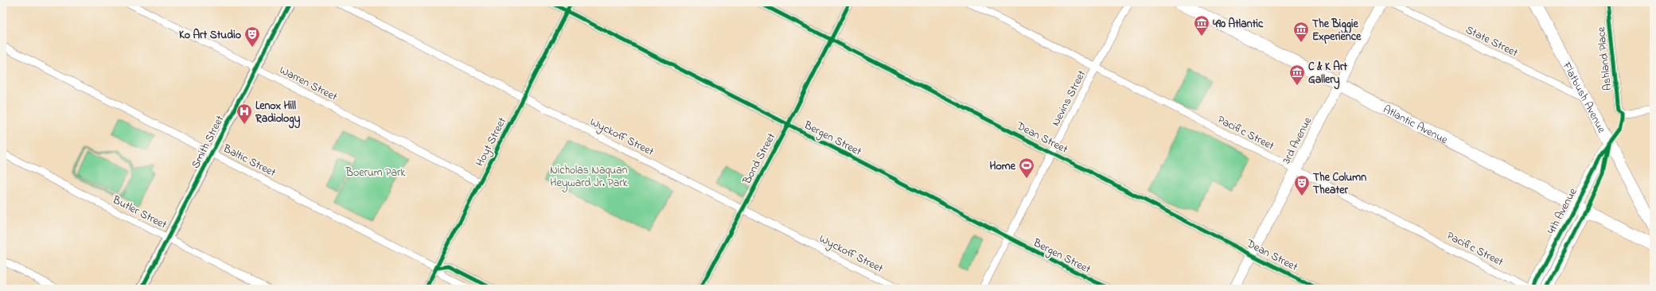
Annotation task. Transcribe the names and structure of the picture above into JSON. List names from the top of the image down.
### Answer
{
  "streets": {
    "main road": [
      "Flatbush Avenue",
      "Atlantic Avenue",
      "3rd Avenue",
      "4th Avenue"
    ],
    "street": [
      "State Street",
      "Ashland Place",
      "Warren Street",
      "Nevins Street",
      "Pacific Street",
      "Wyckoff Street",
      "Dean Street",
      "Bergen Street",
      "Smith Street",
      "Hoyt Street",
      "Bond Street",
      "Baltic Street",
      "Butler Street"
    ]
  },
  "crossings": [
    ["State Street", "Flatbush Avenue"],
    ["Warren Street", "Smith Street"],
    ["Warren Street", "Hoyt Street"],
    ["Flatbush Avenue", "4th Avenue"],
    ["Nevins Street", "Pacific Street"],
    ["Nevins Street", "Dean Street"],
    ["Nevins Street", "Bergen Street"],
    ["Atlantic Avenue", "3rd Avenue"],
    ["Atlantic Avenue", "4th Avenue"],
    ["Pacific Street", "3rd Avenue"],
    ["Wyckoff Street", "Hoyt Street"],
    ["Wyckoff Street", "Bond Street"],
    ["Dean Street", "3rd Avenue"],
    ["Dean Street", "Bond Street"],
    ["Bergen Street", "Hoyt Street"],
    ["Bergen Street", "Bond Street"],
    ["Smith Street", "Baltic Street"],
    ["Smith Street", "Butler Street"],
    ["Hoyt Street", "Baltic Street"]
  ],
  "parks": ["Nicholas Naquan Heyward Jr. Park", "Boerum Park"],
  "places": {
    "museum": ["490 Atlantic", "The Biggie Experience", "C & K Art Gallery"],
    "theatre": ["Ko Art Studio", "The Column Theater"],
    "hospital": ["Lenox Hill Radiology"],
    "sports": ["Home"]
  }
}
